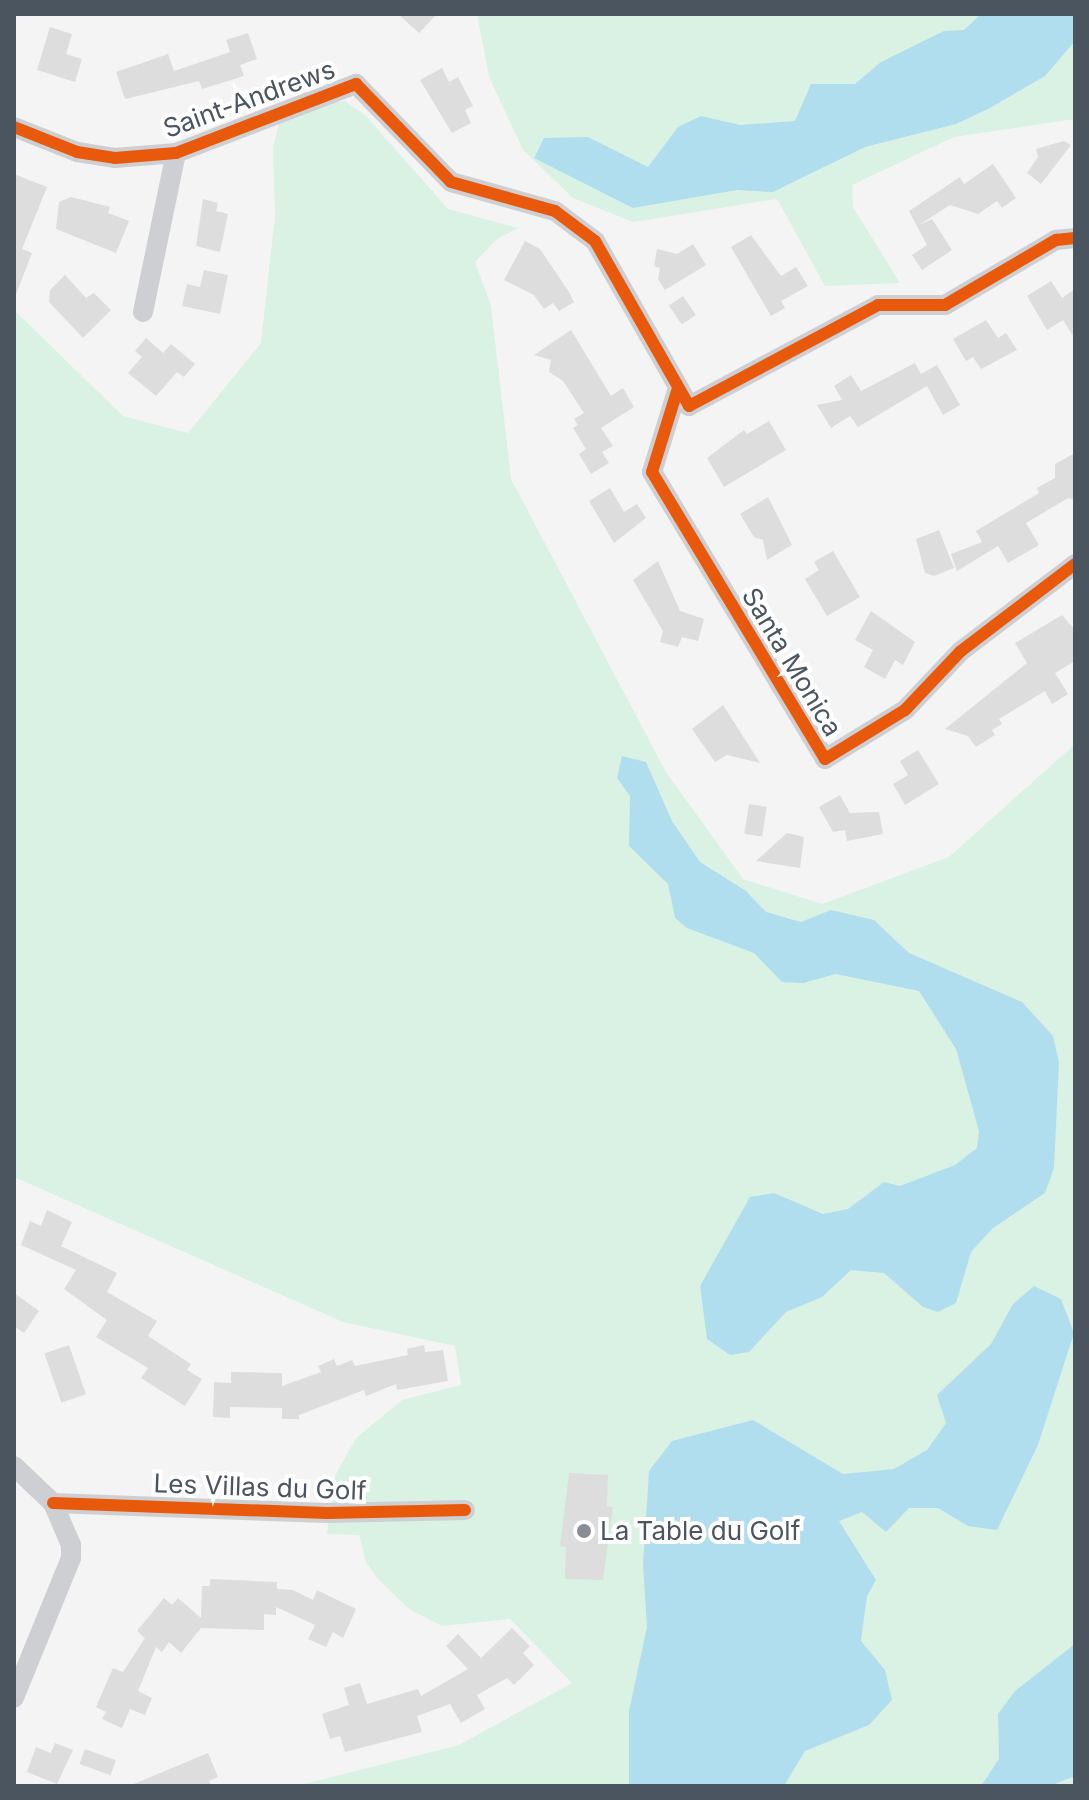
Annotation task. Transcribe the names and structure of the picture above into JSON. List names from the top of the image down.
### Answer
{
  "streets": {
    "street": ["Saint-Andrews", "Santa Monica", "Les Villas du Golf"]
  },
  "crossings": [
    ["Saint-Andrews", "Santa Monica"]
  ],
  "places": ["La Table du Golf"]
}
